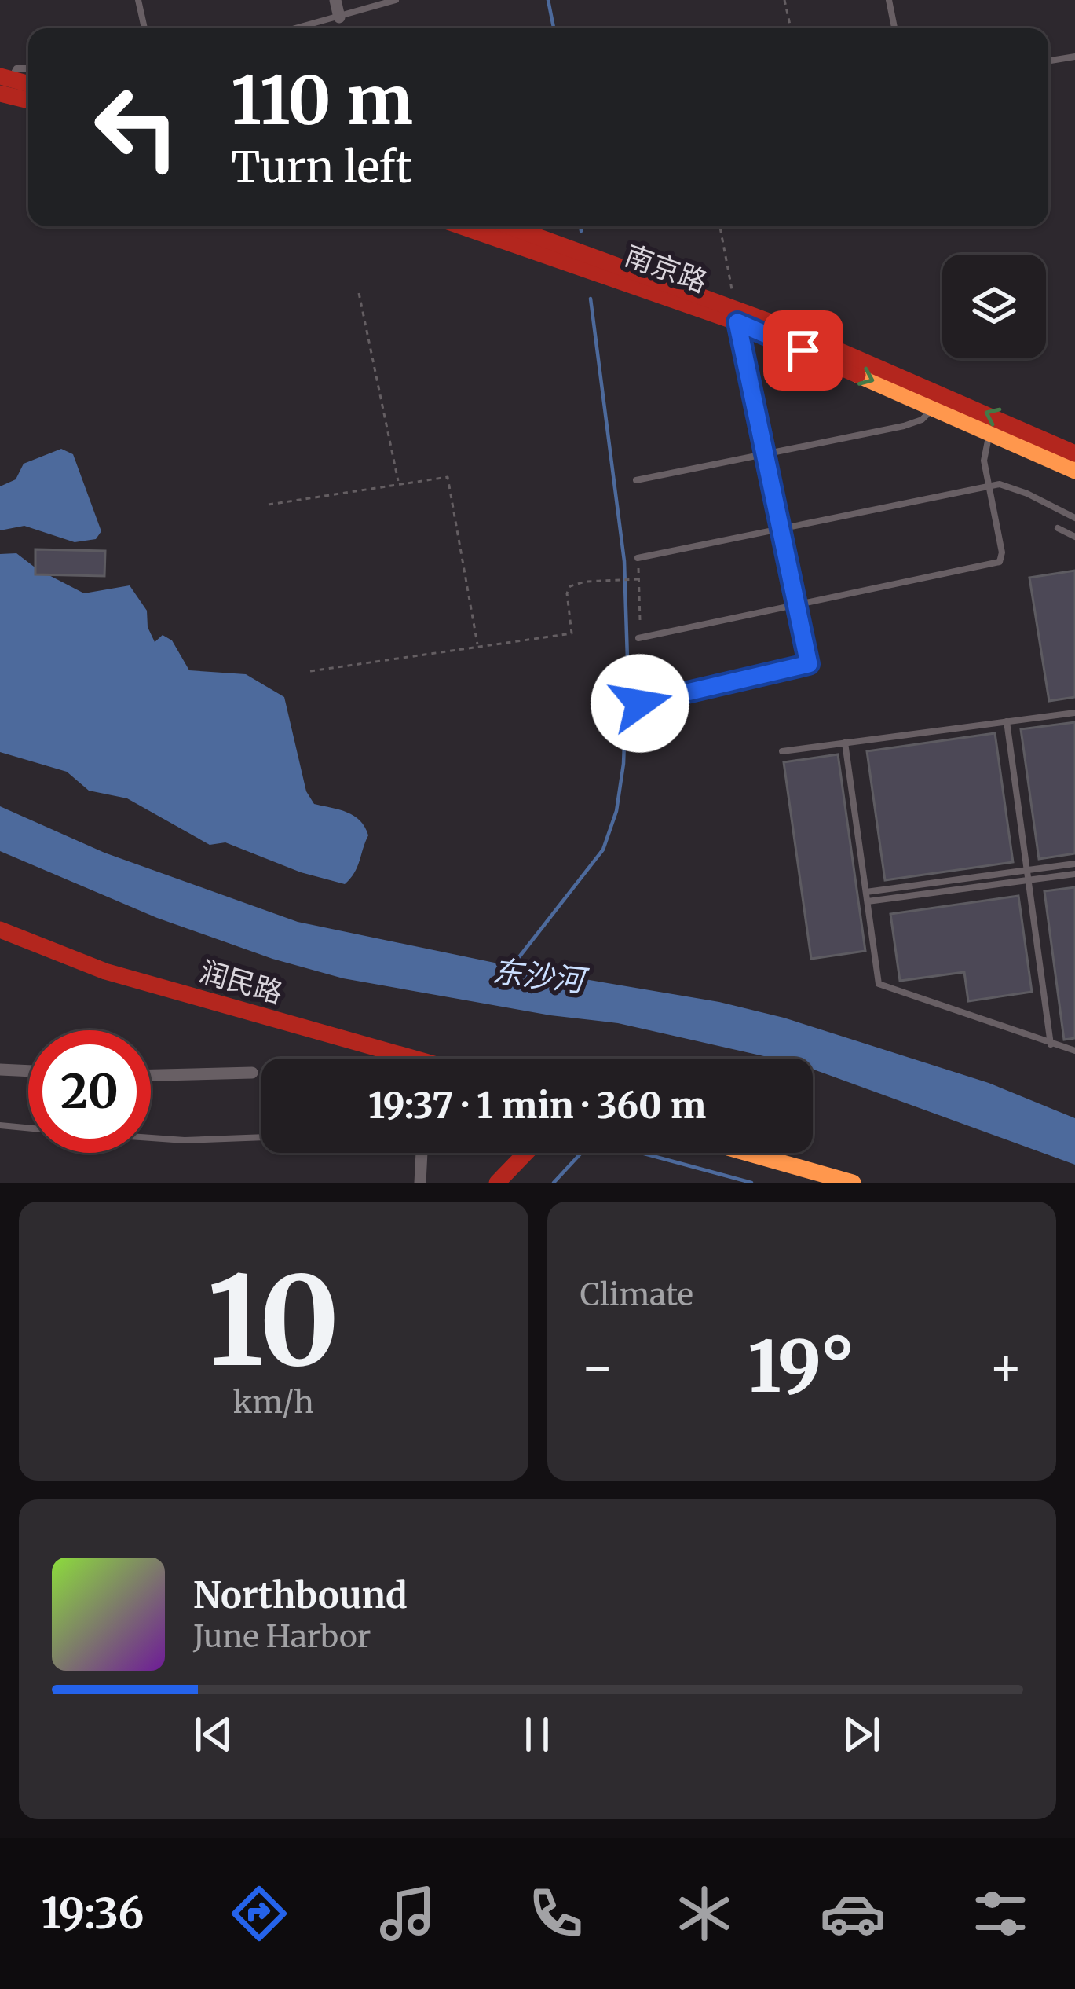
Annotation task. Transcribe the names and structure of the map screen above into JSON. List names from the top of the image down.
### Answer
{
  "streets": {
    "main road": ["南京路", "润民路"]
  },
  "water": ["东沙河"],
  "page": {
    "turn": ["110 m", "Turn left"],
    "limit": "20",
    "trip": "19:37 · 1 min · 360 m",
    "tile": [
      ["10", "km/h"],
      "Climate"
    ],
    "heat": ["−", "19°", "+"],
    "song": ["Northbound", "June Harbor"],
    "tabs": "19:36"
  }
}
